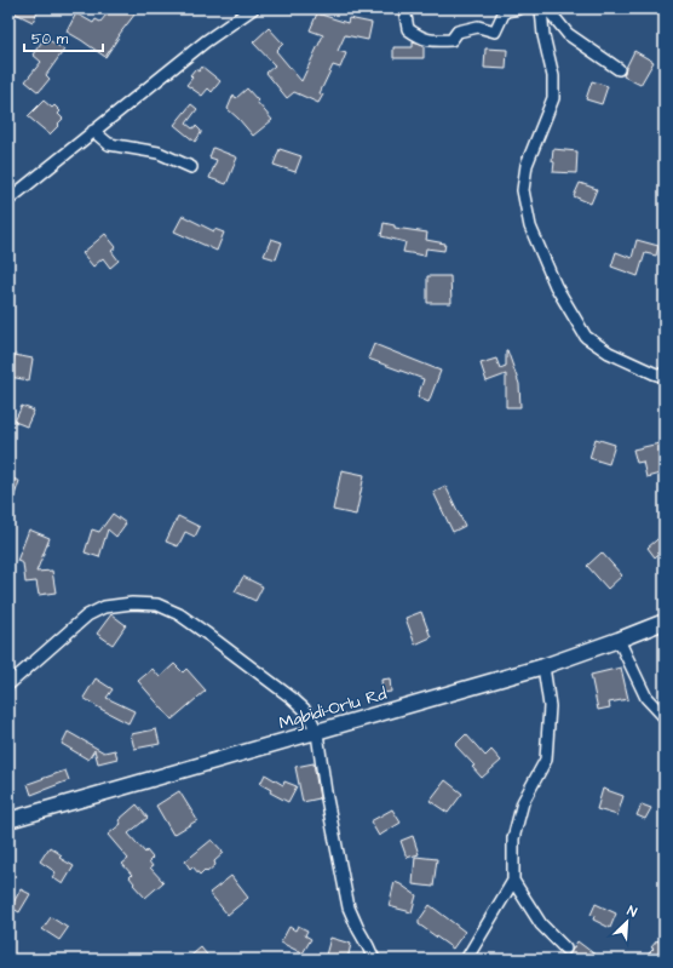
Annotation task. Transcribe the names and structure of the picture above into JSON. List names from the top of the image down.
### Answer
{
  "streets": {
    "main road": ["Mgbidi-Orlu Rd"]
  },
  "scale_bar": "50 m",
  "north": "top right"
}
